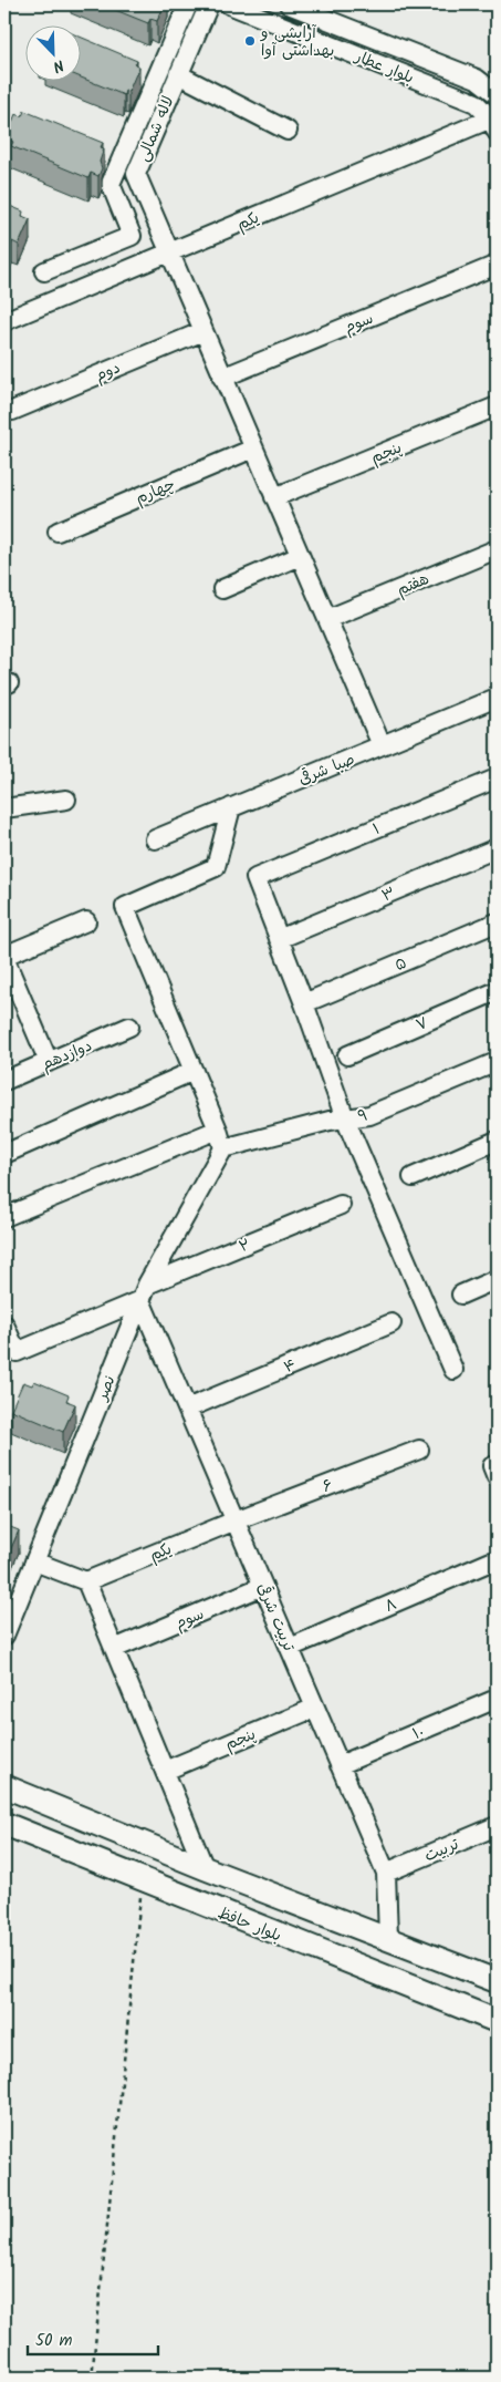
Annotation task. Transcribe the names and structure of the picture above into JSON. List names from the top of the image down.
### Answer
{
  "streets": {
    "main road": ["بلوار حافظ"],
    "street": [
      "بلوار عطار",
      "لاله شمالی",
      "یکم",
      "سوم",
      "دوم",
      "پنجم",
      "چهارم",
      "هفتم",
      "صبا شرقی",
      "۱",
      "۳",
      "۵",
      "۷",
      "دوازدهم",
      "۹",
      "۲",
      "۴",
      "نصر",
      "۶",
      "۸",
      "تربیت شرقی",
      "۱۰",
      "تربیت"
    ]
  },
  "crossings": [
    ["بلوار عطار", "یکم"],
    ["لاله شمالی", "یکم"],
    ["لاله شمالی", "سوم"],
    ["لاله شمالی", "دوم"],
    ["لاله شمالی", "پنجم"],
    ["لاله شمالی", "چهارم"],
    ["لاله شمالی", "هفتم"],
    ["لاله شمالی", "صبا شرقی"],
    ["یکم", "۶"],
    ["یکم", "تربیت شرقی"],
    ["سوم", "تربیت شرقی"],
    ["پنجم", "تربیت شرقی"],
    ["۱", "۳"],
    ["۹", "نصر"],
    ["۲", "نصر"],
    ["۲", "تربیت شرقی"],
    ["۴", "تربیت شرقی"],
    ["نصر", "تربیت شرقی"],
    ["۶", "تربیت شرقی"],
    ["۸", "تربیت شرقی"],
    ["تربیت شرقی", "۱۰"],
    ["تربیت شرقی", "تربیت"]
  ],
  "places": ["آرایشی و بهداشتی آوا"],
  "scale_bar": "50 m",
  "north": "bottom right"
}
